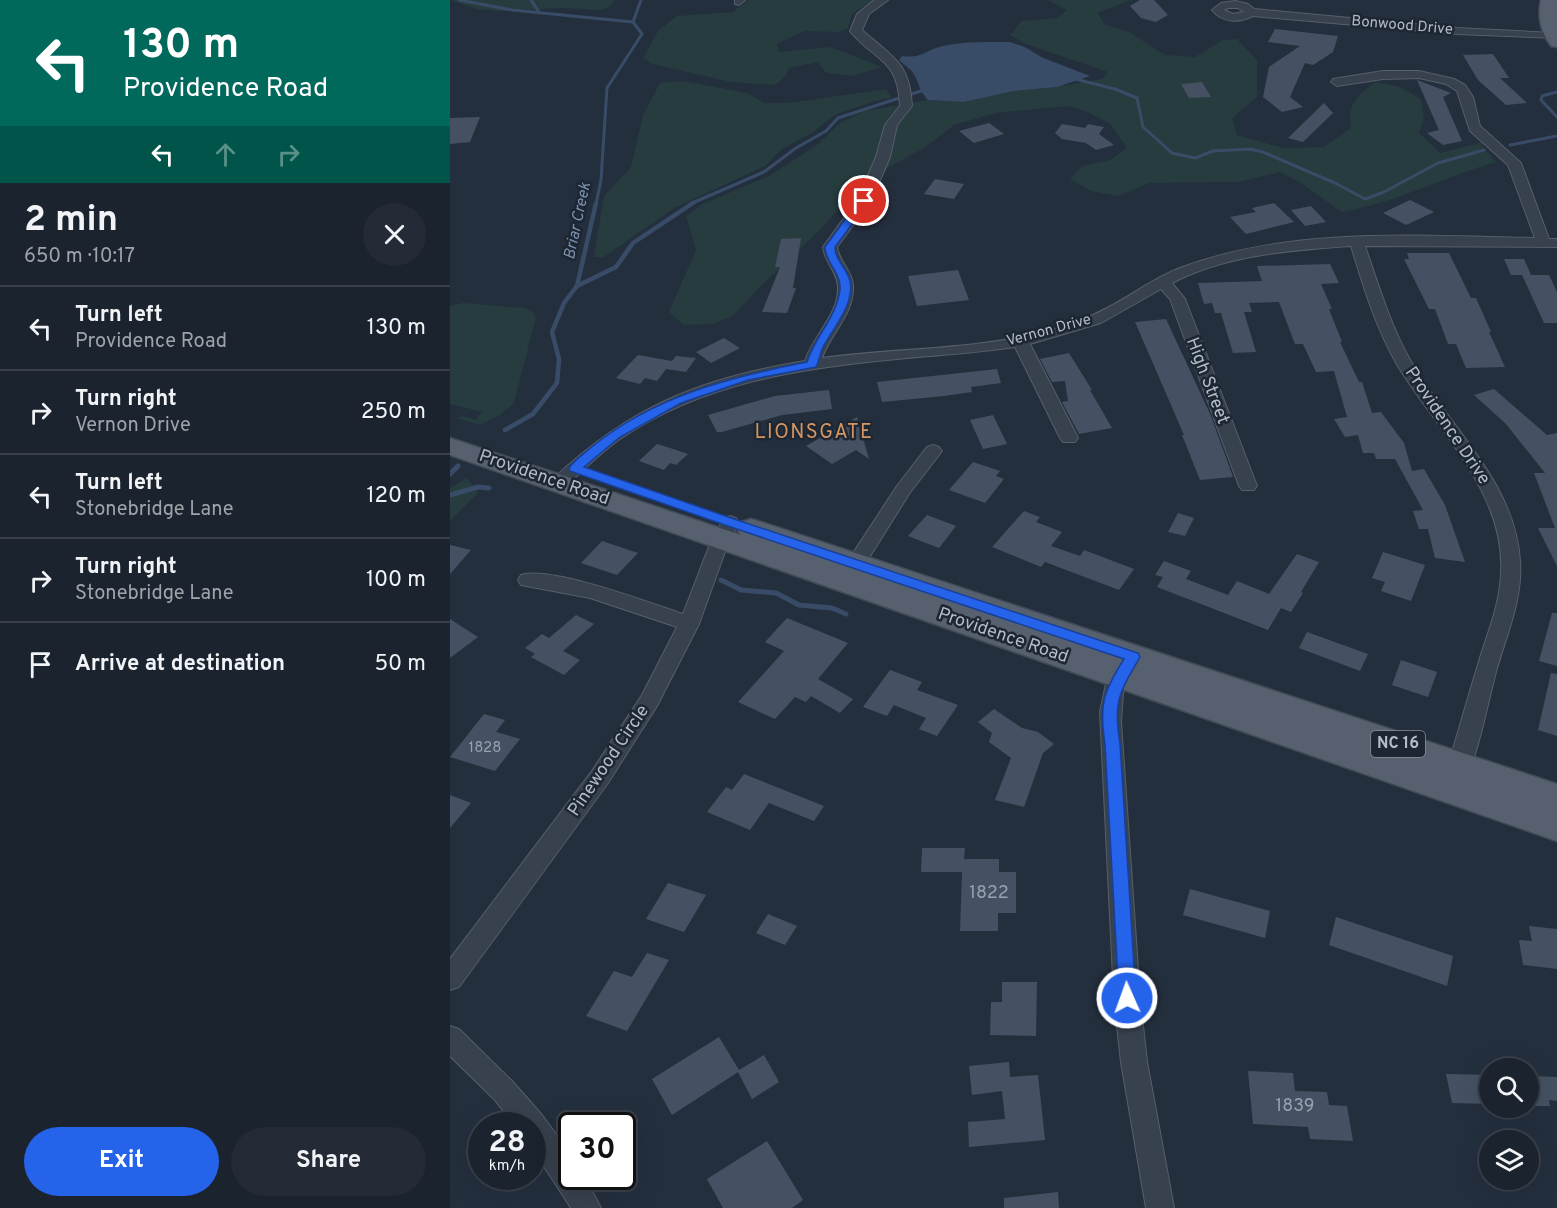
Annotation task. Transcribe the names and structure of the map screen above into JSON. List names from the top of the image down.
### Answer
{
  "streets": {
    "main road": ["Providence Road", "NC 16"],
    "street": [
      "Bonwood Drive",
      "Vernon Drive",
      "High Street",
      "Providence Drive",
      "Pinewood Circle"
    ]
  },
  "crossings": [
    ["Vernon Drive", "High Street"],
    ["Vernon Drive", "Providence Drive"],
    ["Vernon Drive", "Providence Road"],
    ["Providence Drive", "Providence Road"],
    ["Providence Road", "Pinewood Circle"]
  ],
  "districts": ["LIONSGATE"],
  "water": ["Briar Creek"],
  "house_numbers": ["1828", "1822", "1839"],
  "page": {
    "turn": ["130 m", "Providence Road"],
    "heading": ["2 min", "650 m · 10:17"],
    "list": [
      {
        "name": "Turn left",
        "note": "Providence Road",
        "value": "130 m"
      },
      {
        "name": "Turn right",
        "note": "Vernon Drive",
        "value": "250 m"
      },
      {
        "name": "Turn left",
        "note": "Stonebridge Lane",
        "value": "120 m"
      },
      {
        "name": "Turn right",
        "note": "Stonebridge Lane",
        "value": "100 m"
      },
      {
        "name": "Arrive at destination",
        "value": "50 m"
      }
    ],
    "speed": "28 km/h",
    "limit": "30",
    "buttons": ["Exit", "Share"]
  }
}
